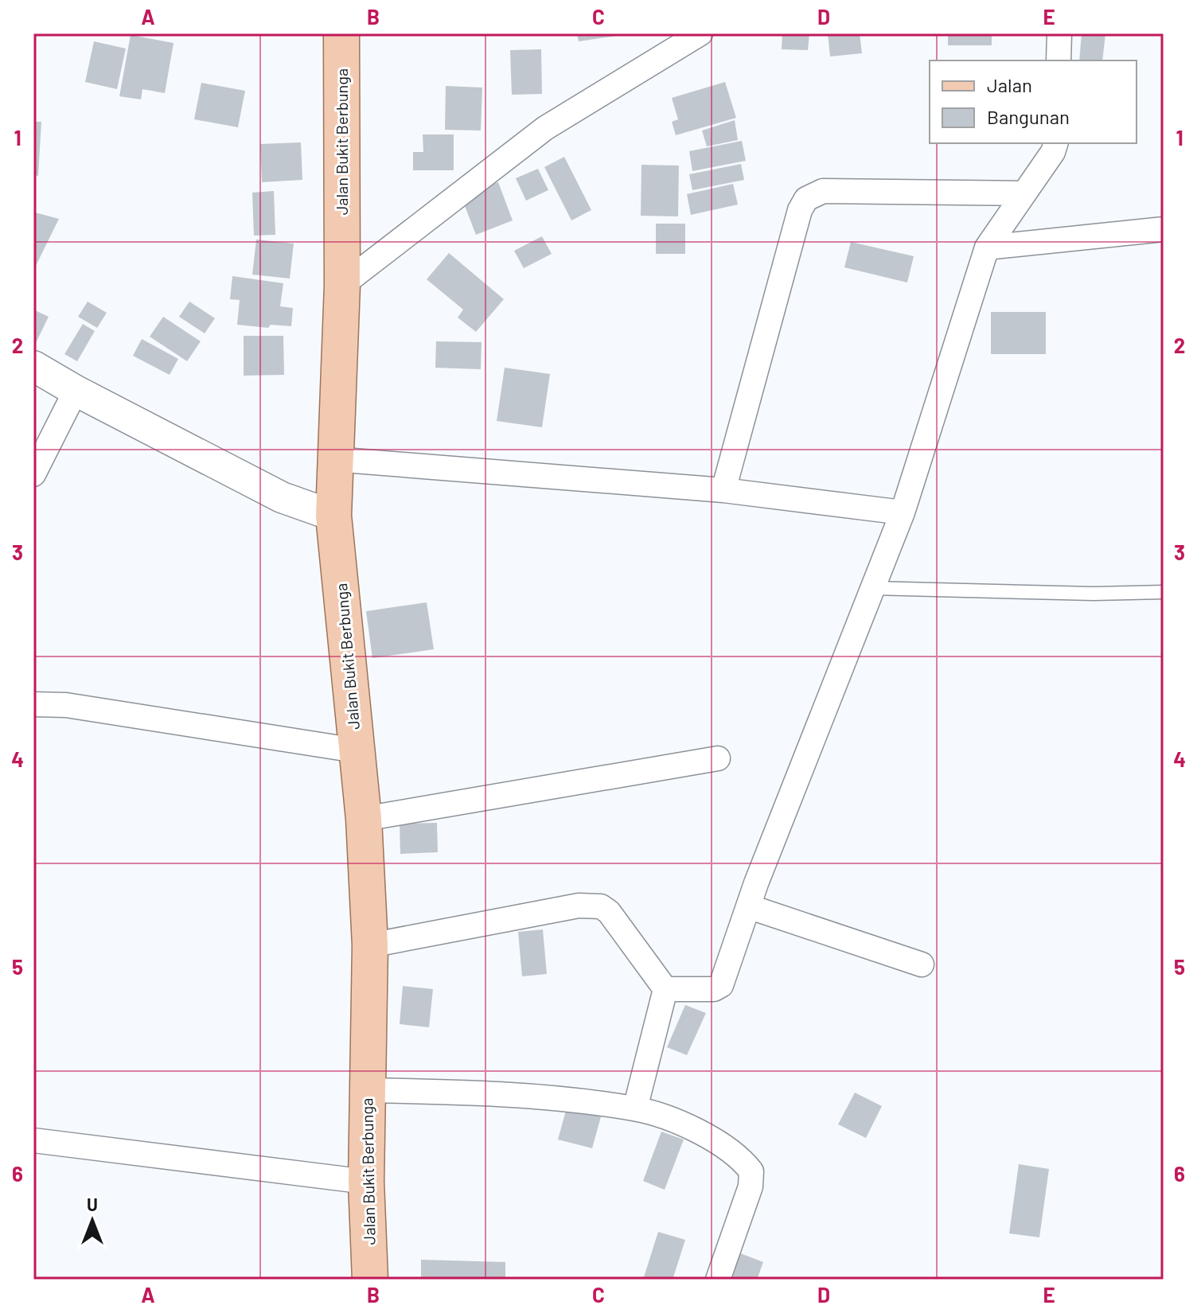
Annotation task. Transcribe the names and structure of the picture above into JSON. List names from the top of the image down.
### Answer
{
  "streets": {
    "main road": ["Jalan Bukit Berbunga"]
  },
  "legend": ["Jalan", "Bangunan"],
  "north": "top",
  "grid": {
    "columns": [
      "A",
      "B",
      "C",
      "D",
      "E"
    ],
    "rows": [
      "1",
      "2",
      "3",
      "4",
      "5",
      "6"
    ]
  }
}
